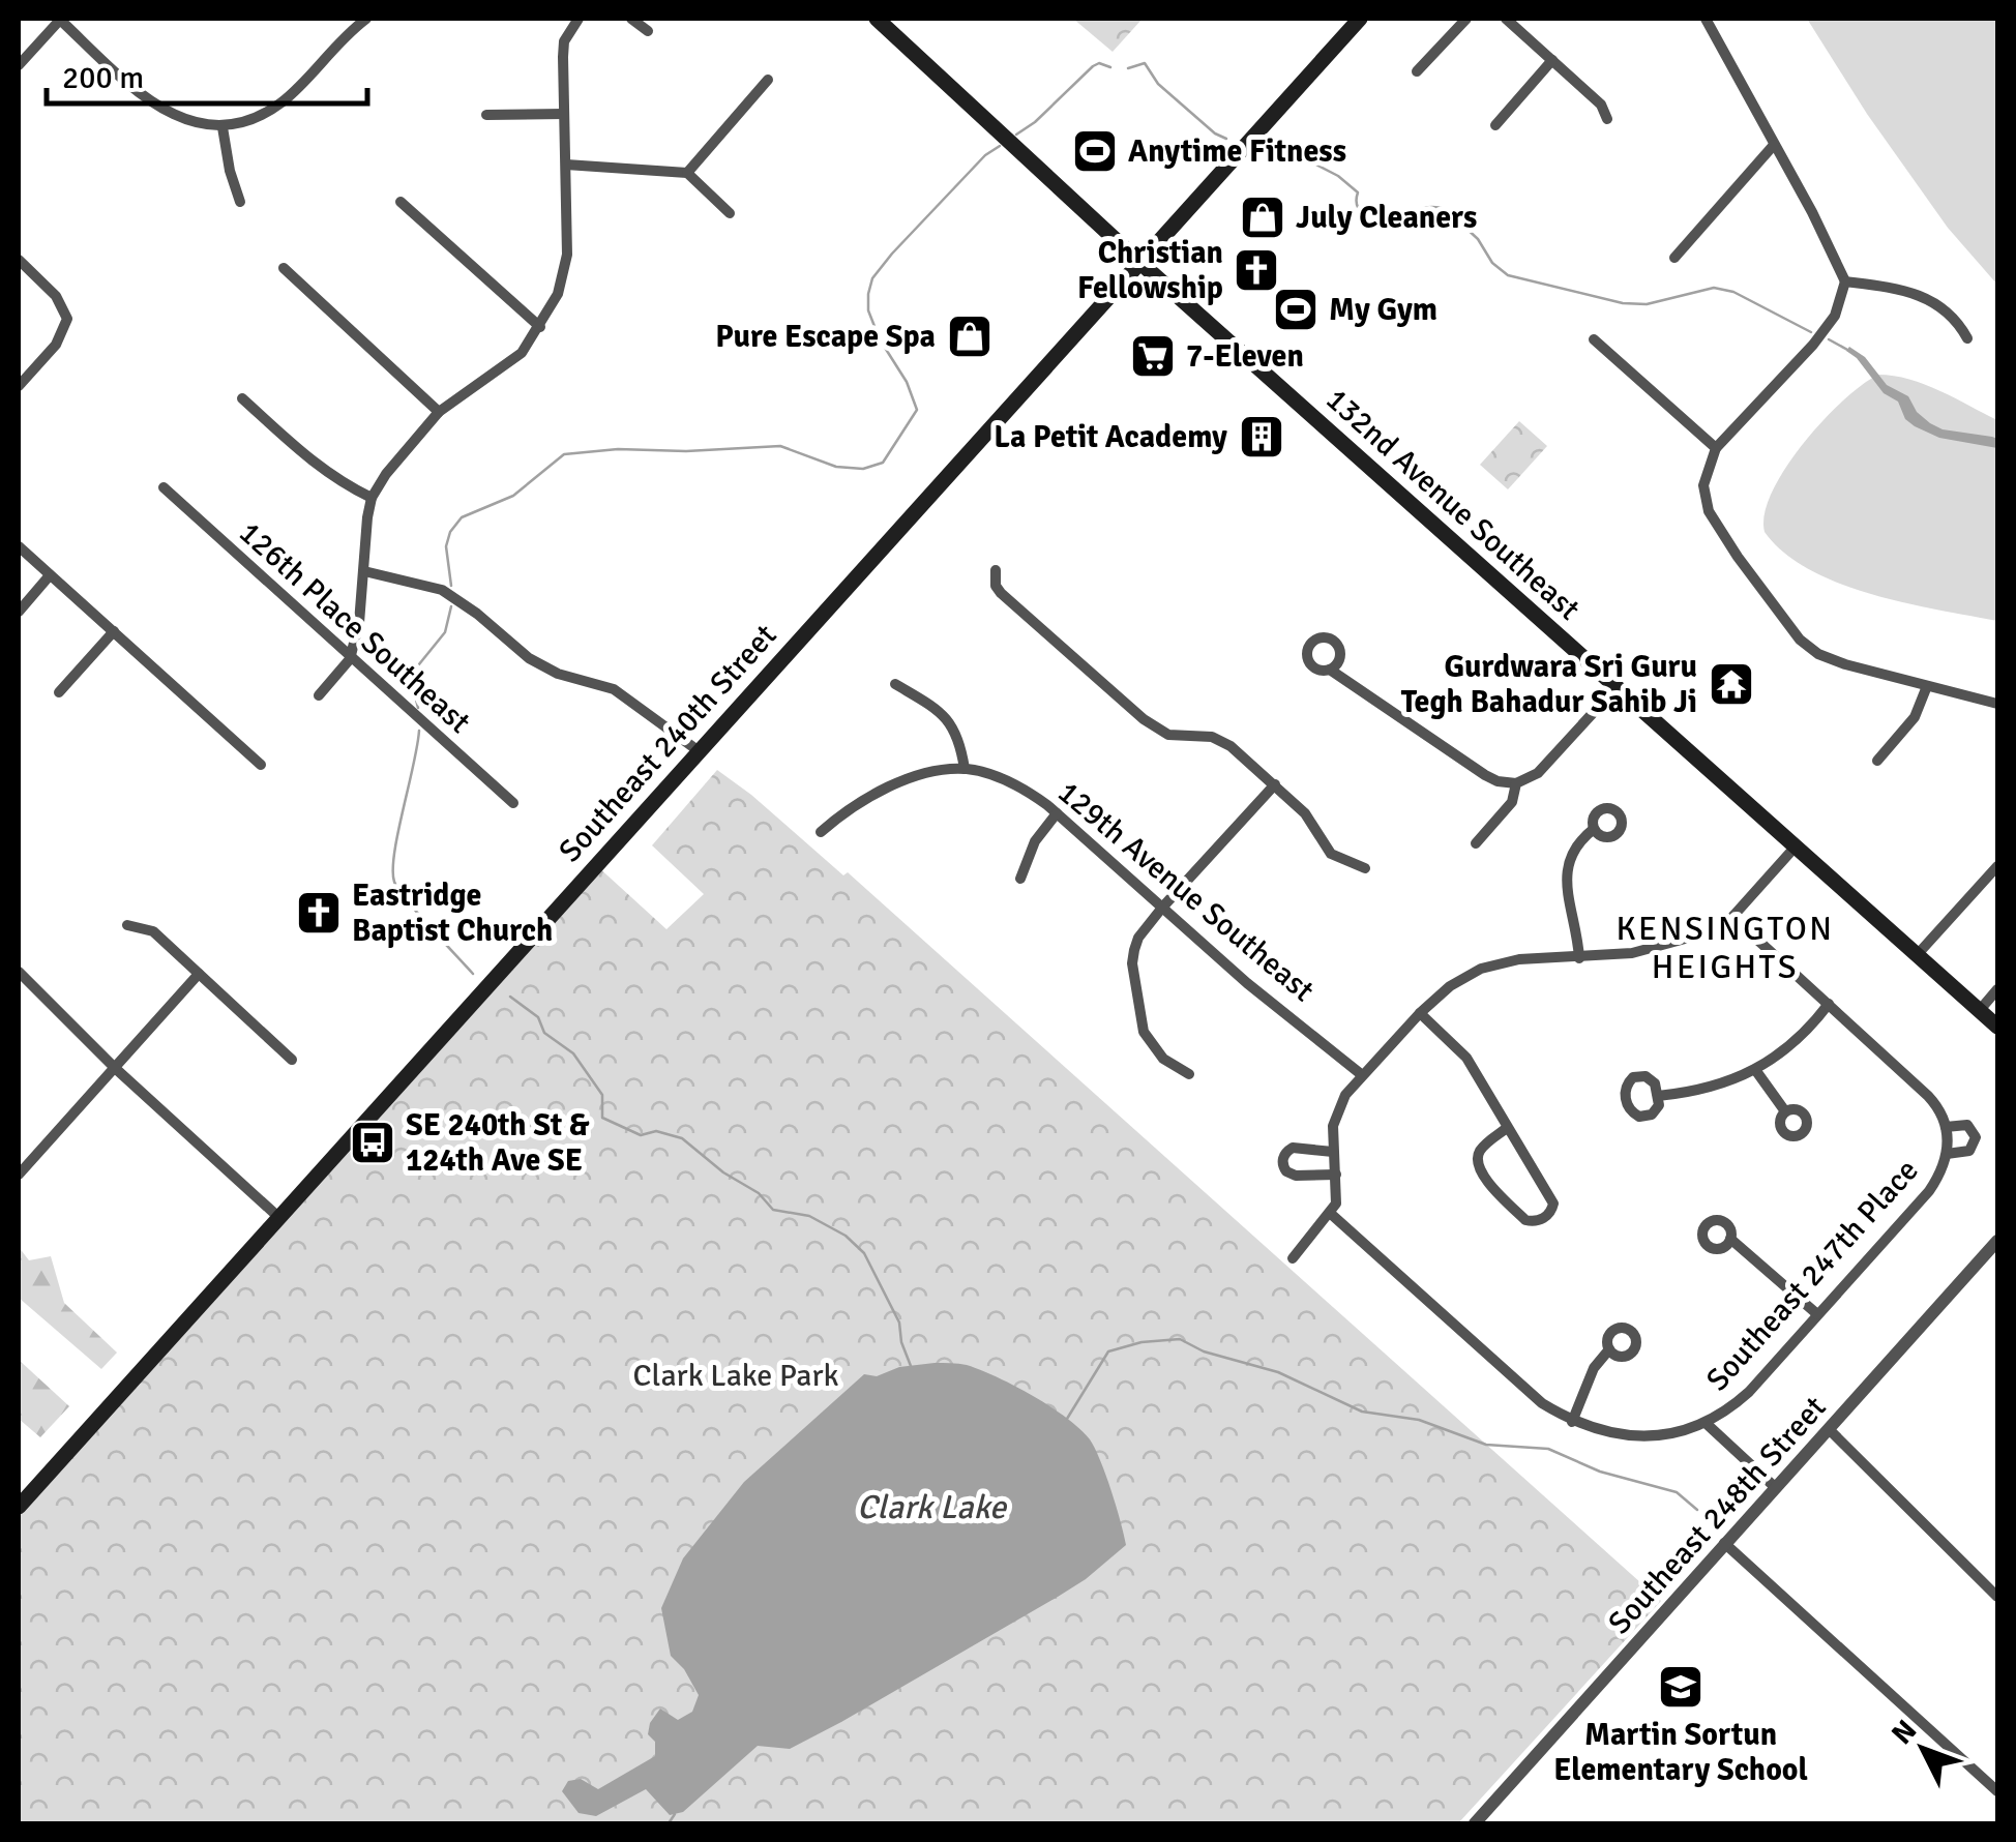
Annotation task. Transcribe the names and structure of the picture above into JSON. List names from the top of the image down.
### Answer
{
  "streets": {
    "main road": ["132nd Avenue Southeast", "Southeast 240th Street"],
    "street": [
      "126th Place Southeast",
      "129th Avenue Southeast",
      "Southeast 247th Place",
      "Southeast 248th Street"
    ]
  },
  "crossings": [
    ["132nd Avenue Southeast", "Southeast 240th Street"]
  ],
  "districts": ["KENSINGTON HEIGHTS"],
  "water": ["Clark Lake"],
  "parks": ["Clark Lake Park"],
  "places": {
    "sports": ["Anytime Fitness", "My Gym"],
    "shop": ["July Cleaners", "Pure Escape Spa"],
    "church": ["Christian Fellowship", "Eastridge Baptist Church"],
    "supermarket": ["7-Eleven"],
    "building": ["La Petit Academy"],
    "temple": ["Gurdwara Sri Guru Tegh Bahadur Sahib Ji"],
    "bus stop": ["SE 240th St & 124th Ave SE"],
    "school or university": ["Martin Sortun Elementary School"]
  },
  "scale_bar": "200 m",
  "north": "top left"
}
